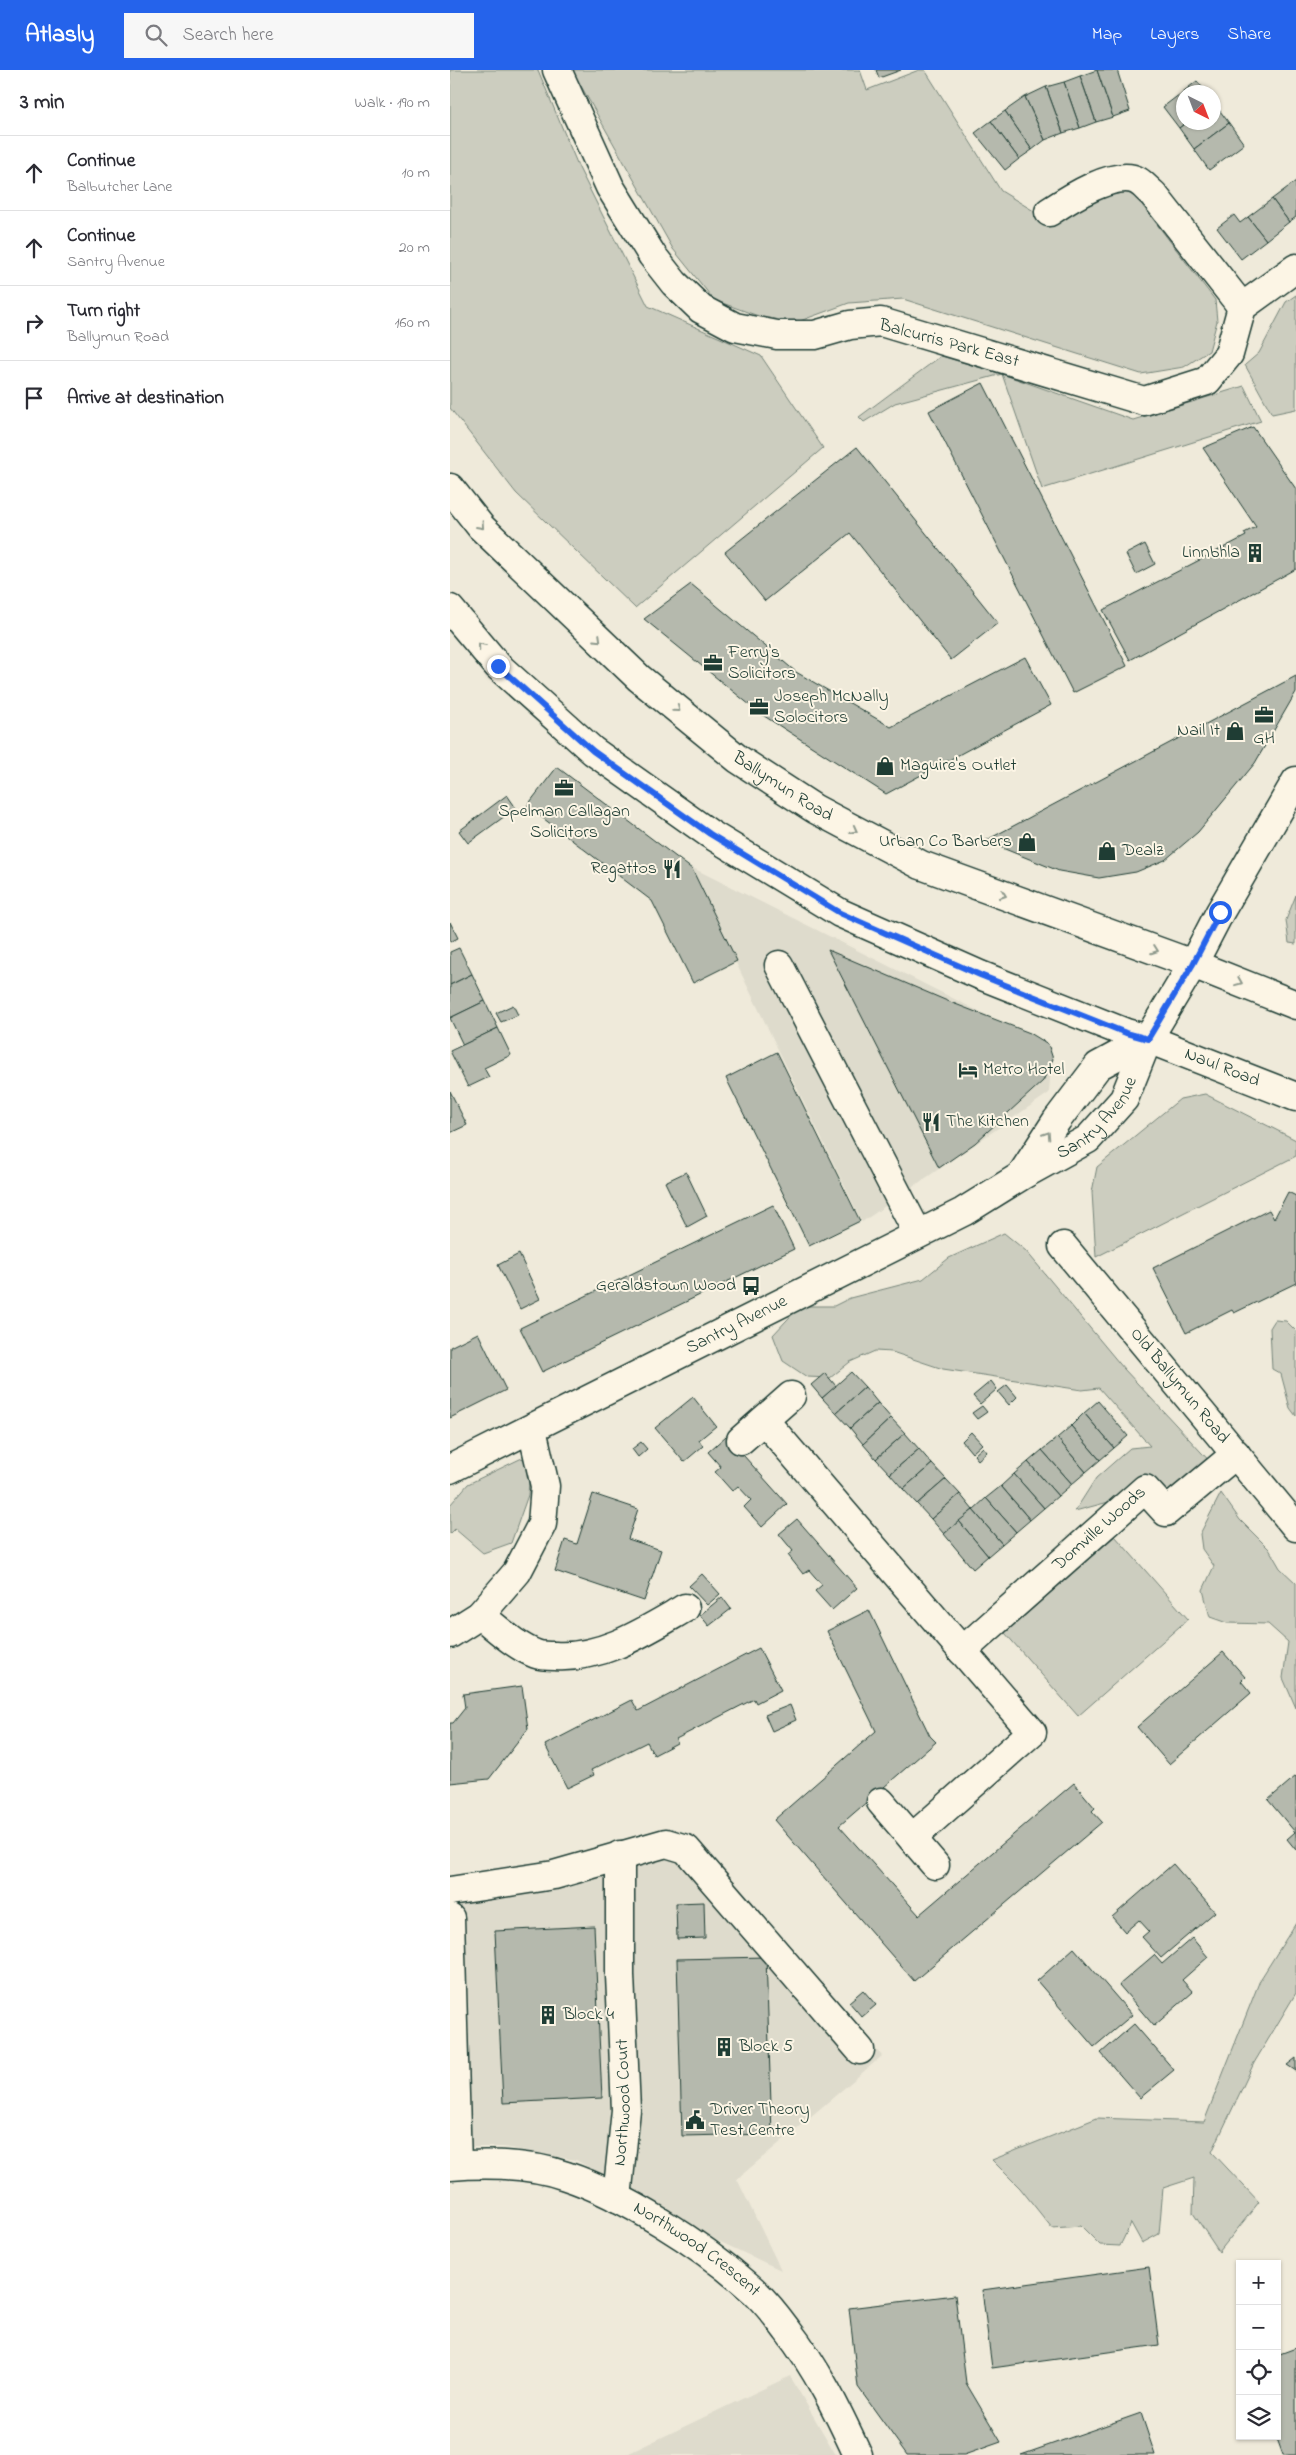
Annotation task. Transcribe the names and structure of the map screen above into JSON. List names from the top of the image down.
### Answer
{
  "streets": {
    "street": [
      "Balcurris Park East",
      "Ballymun Road",
      "Naul Road",
      "Santry Avenue",
      "Old Ballymun Road",
      "Domville Woods",
      "Northwood Court",
      "Northwood Crescent"
    ]
  },
  "crossings": [
    ["Ballymun Road", "Santry Avenue"],
    ["Naul Road", "Santry Avenue"],
    ["Old Ballymun Road", "Domville Woods"],
    ["Northwood Court", "Northwood Crescent"]
  ],
  "places": {
    "building": ["Linnbhla", "Block 4", "Block 5"],
    "office": [
      "Ferry's Solicitors",
      "Joseph McNally Solocitors",
      "GH",
      "Spelman Callagan Solicitors"
    ],
    "shop": [
      "Nail It",
      "Maguire's Outlet",
      "Urban Co Barbers",
      "Dealz"
    ],
    "restaurant": ["Regattos", "The Kitchen"],
    "hotel": ["Metro Hotel"],
    "bus stop": ["Geraldstown Wood"],
    "public building": ["Driver Theory Test Centre"]
  },
  "north": "bottom right",
  "page": {
    "header": "Atlasly",
    "search": "Search here",
    "nav": ["Map", "Layers", "Share"],
    "heading": ["3 min", "Walk · 190 m"],
    "list": [
      ["Continue", "Balbutcher Lane", "10 m"],
      ["Continue", "Santry Avenue", "20 m"],
      ["Turn right", "Ballymun Road", "160 m"],
      "Arrive at destination"
    ],
    "map_buttons": ["+", "−"]
  }
}
